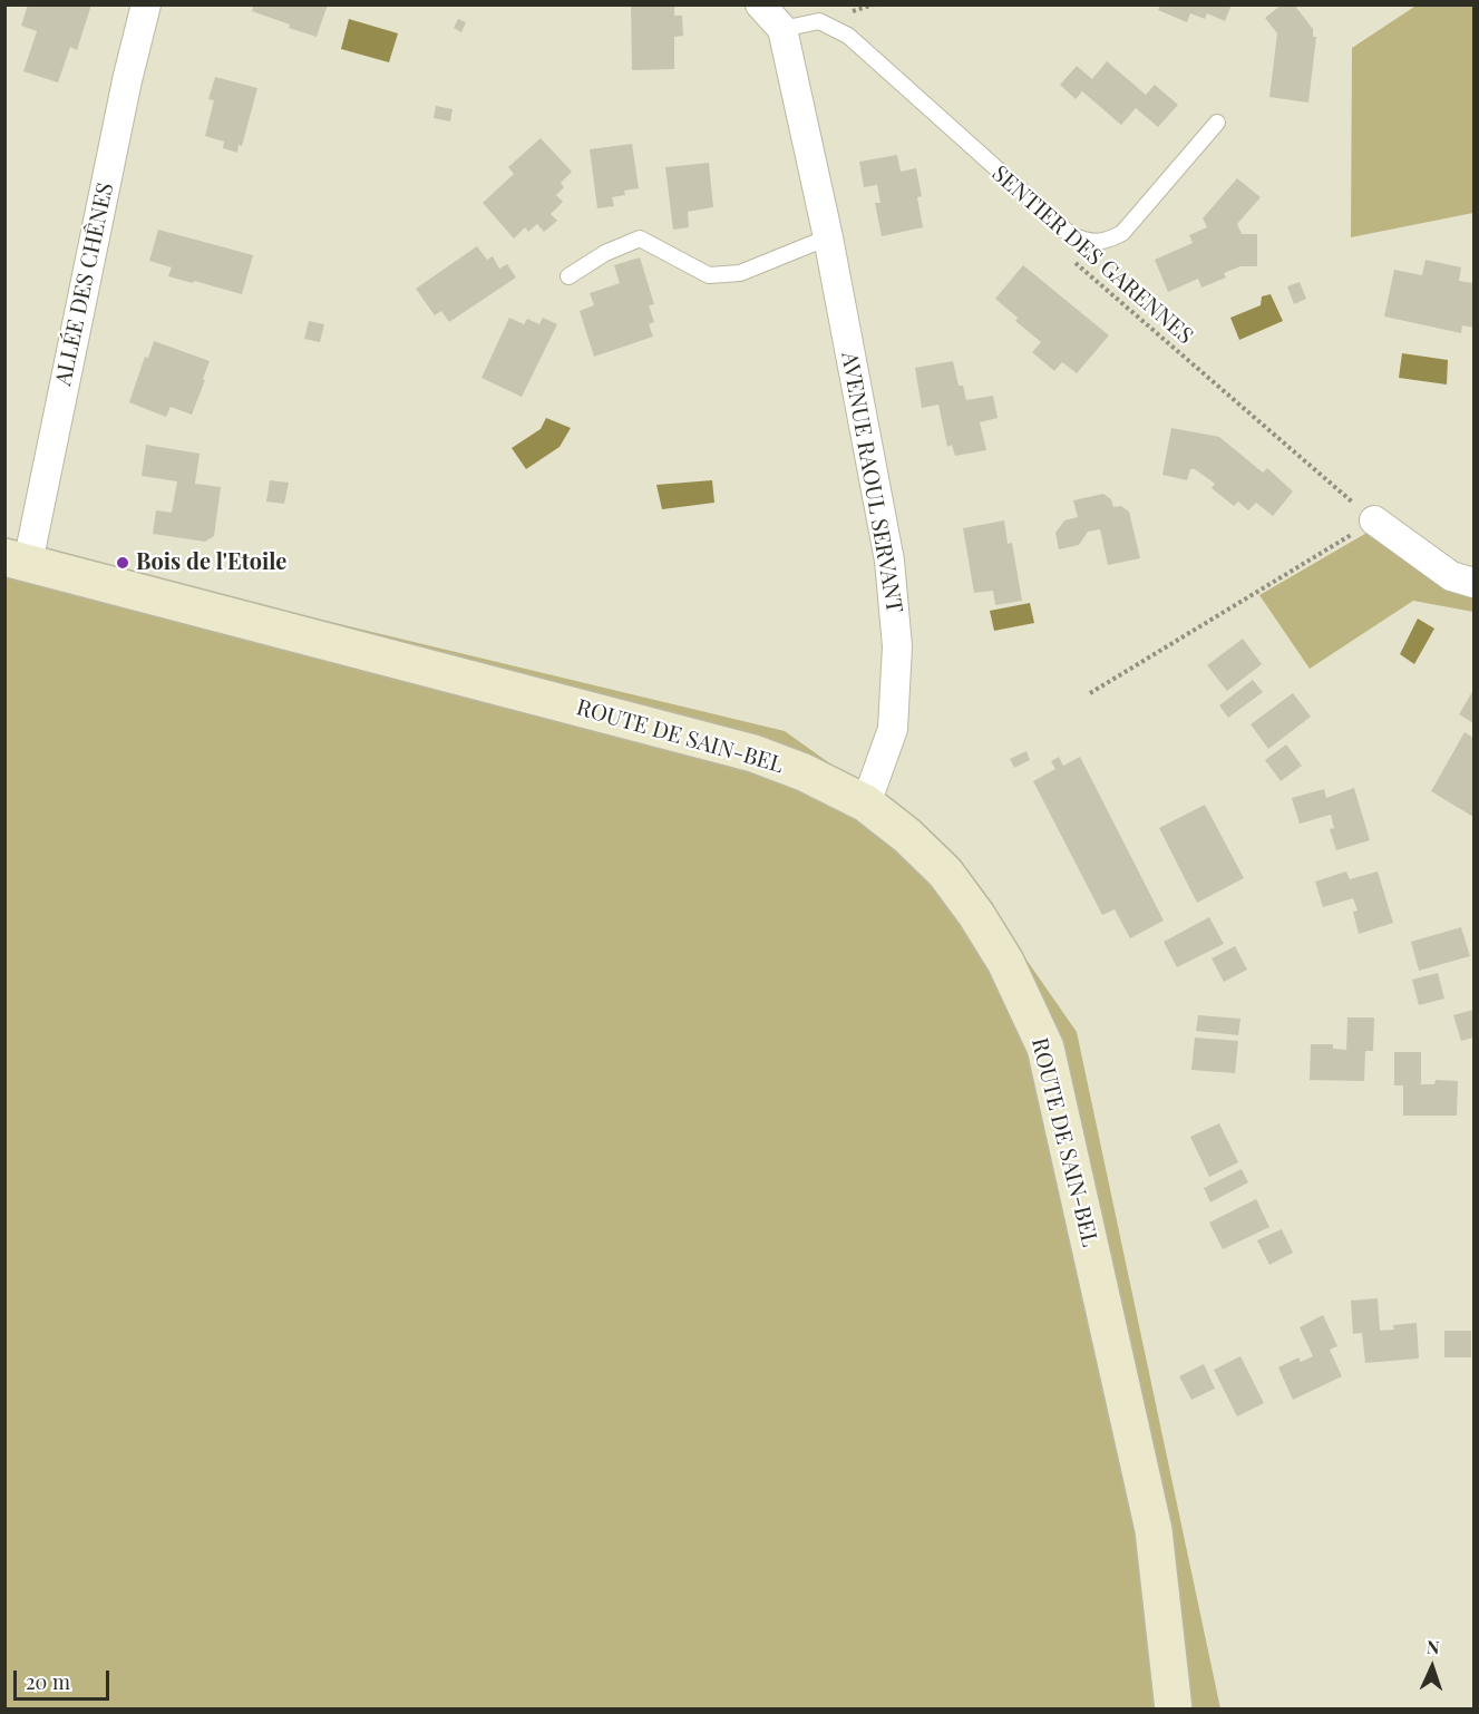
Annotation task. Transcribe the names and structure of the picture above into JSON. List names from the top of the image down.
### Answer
{
  "streets": {
    "main road": ["ROUTE DE SAIN-BEL"],
    "street": ["ALLÉE DES CHÊNES", "AVENUE RAOUL SERVANT"],
    "path": ["SENTIER DES GARENNES"]
  },
  "crossings": [
    ["ALLÉE DES CHÊNES", "ROUTE DE SAIN-BEL"],
    ["AVENUE RAOUL SERVANT", "ROUTE DE SAIN-BEL"]
  ],
  "places": ["Bois de l'Etoile"],
  "scale_bar": "20 m",
  "north": "top"
}
